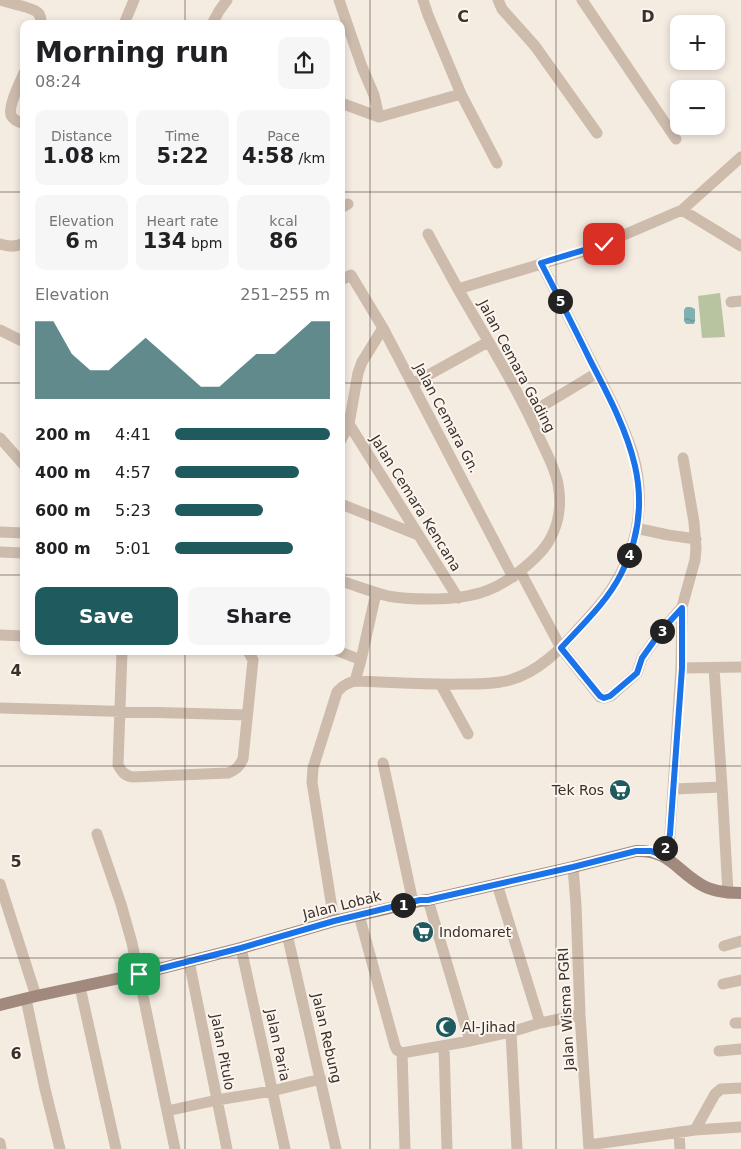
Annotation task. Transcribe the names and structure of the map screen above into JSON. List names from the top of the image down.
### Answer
{
  "streets": {
    "main road": ["Jalan Lobak"],
    "street": [
      "Jalan Cemara Gading",
      "Jalan Cemara Gn.",
      "Jalan Cemara Kencana",
      "Jalan Wisma PGRI",
      "Jalan Rebung",
      "Jalan Paria",
      "Jalan Pitulo"
    ]
  },
  "crossings": [
    ["Jalan Cemara Gading", "Jalan Cemara Gn."],
    ["Jalan Cemara Gading", "Jalan Cemara Kencana"],
    ["Jalan Lobak", "Jalan Wisma PGRI"],
    ["Jalan Lobak", "Jalan Rebung"],
    ["Jalan Lobak", "Jalan Paria"],
    ["Jalan Lobak", "Jalan Pitulo"]
  ],
  "places": {
    "supermarket": ["Tek Ros", "Indomaret"],
    "mosque": ["Al-Jihad"]
  },
  "page": {
    "map_buttons": ["+", "−"],
    "heading": ["Morning run", "08:24"],
    "stats": [
      ["Distance", "1.08 km"],
      ["Time", "5:22"],
      ["Pace", "4:58 /km"],
      ["Elevation", "6 m"],
      ["Heart rate", "134 bpm"],
      ["kcal", "86"]
    ],
    "chart": ["Elevation", "251–255 m"],
    "pins": [
      "5",
      "4",
      "3",
      "2",
      "1"
    ],
    "list": [
      {
        "name": "200 m",
        "note": "4:41"
      },
      {
        "name": "400 m",
        "note": "4:57"
      },
      {
        "name": "600 m",
        "note": "5:23"
      },
      {
        "name": "800 m",
        "note": "5:01"
      }
    ],
    "buttons": ["Save", "Share"]
  },
  "grid": {
    "columns": ["C", "D"],
    "rows": ["4", "5", "6"]
  }
}
